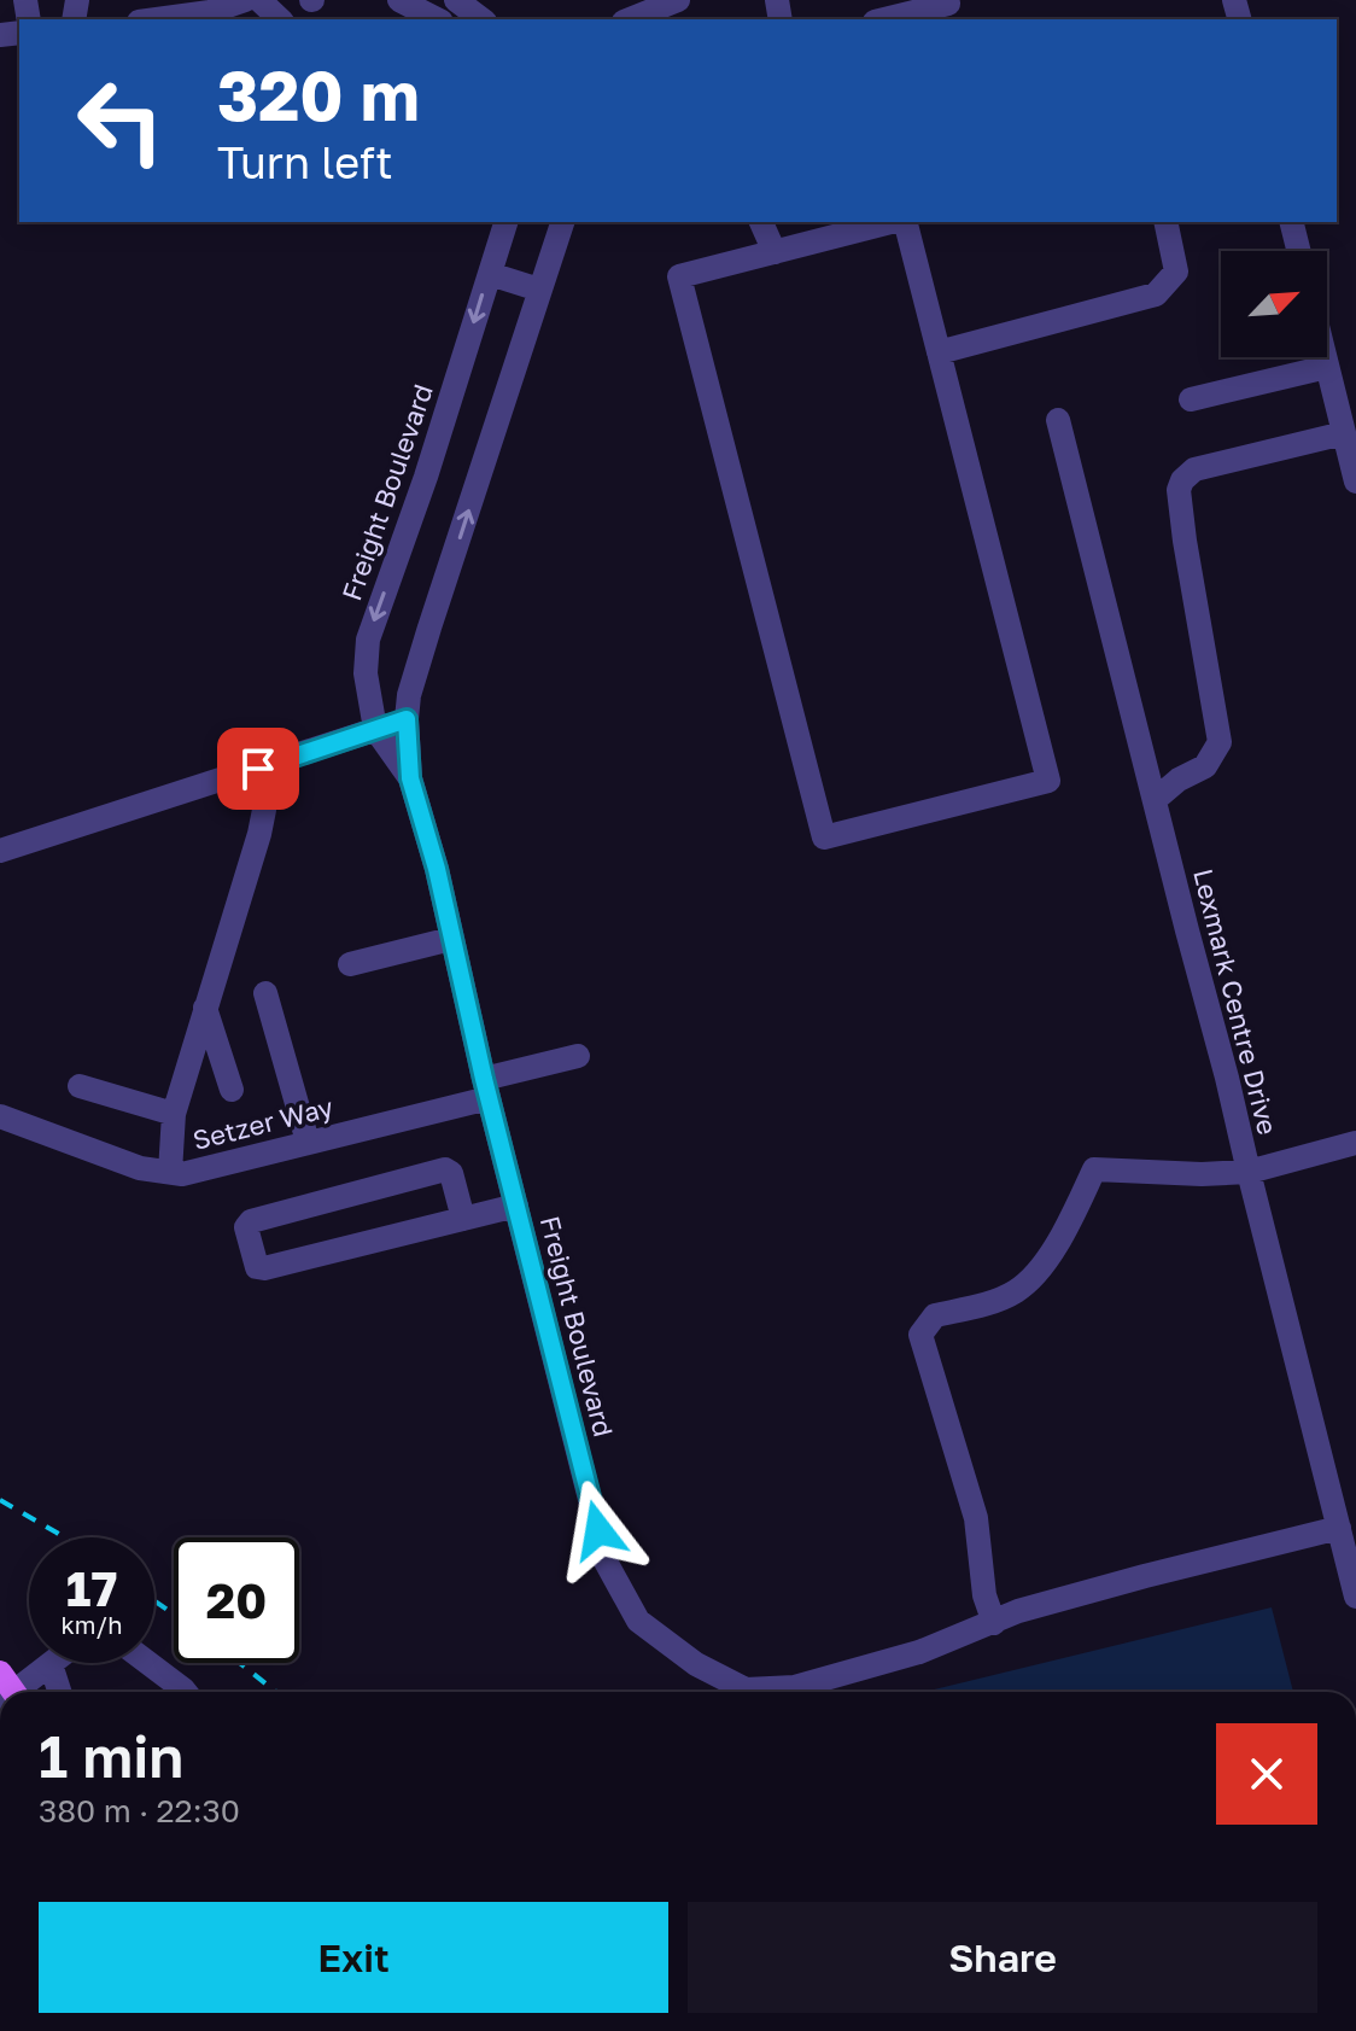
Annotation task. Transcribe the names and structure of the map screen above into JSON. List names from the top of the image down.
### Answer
{
  "streets": {
    "street": ["Freight Boulevard", "Lexmark Centre Drive", "Setzer Way"]
  },
  "crossings": [
    ["Freight Boulevard", "Lexmark Centre Drive"],
    ["Freight Boulevard", "Setzer Way"]
  ],
  "north": "top right",
  "page": {
    "turn": ["320 m", "Turn left"],
    "speed": "17 km/h",
    "limit": "20",
    "heading": ["1 min", "380 m · 22:30"],
    "buttons": ["Exit", "Share"]
  }
}
